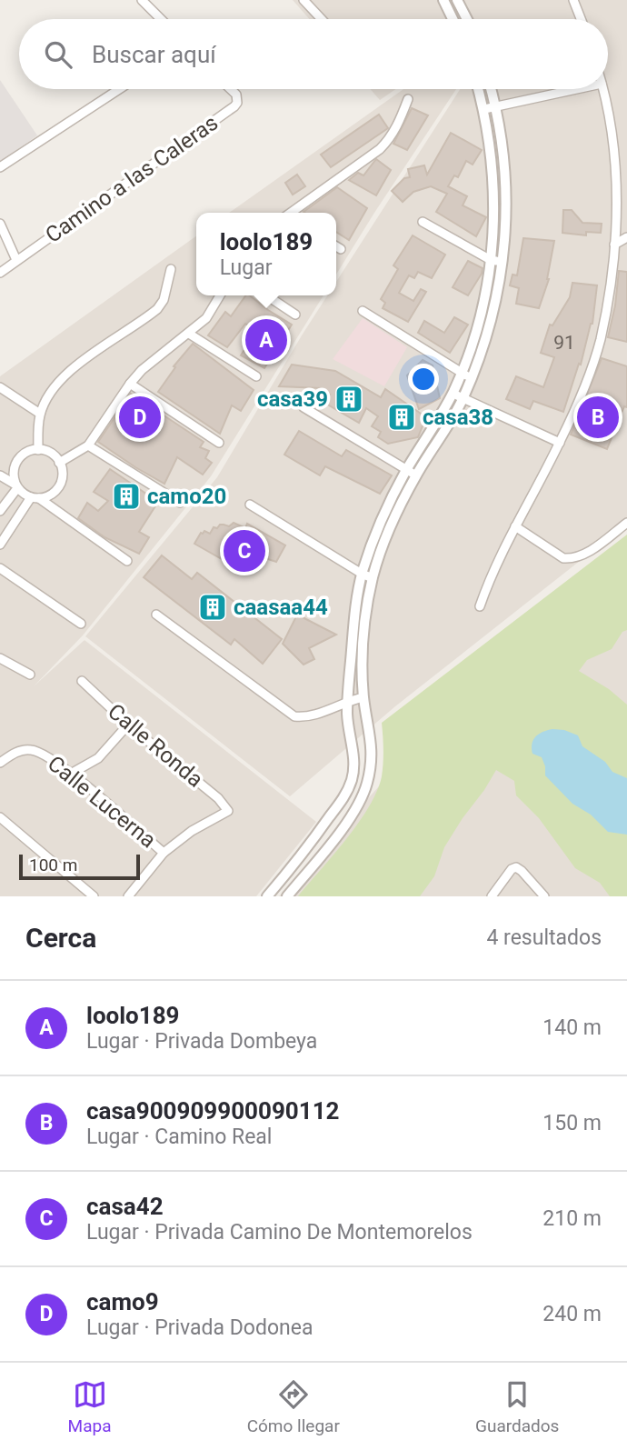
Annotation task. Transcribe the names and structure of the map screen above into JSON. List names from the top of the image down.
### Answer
{
  "streets": {
    "street": ["Camino a las Caleras", "Calle Ronda", "Calle Lucerna"]
  },
  "crossings": [
    ["Calle Ronda", "Calle Lucerna"]
  ],
  "places": {
    "building": [
      "casa39",
      "casa38",
      "camo20",
      "caasaa44"
    ]
  },
  "house_numbers": ["91"],
  "scale_bar": "100 m",
  "page": {
    "search": "Buscar aquí",
    "popup": ["loolo189", "Lugar"],
    "pins": [
      "A",
      "B",
      "D",
      "C"
    ],
    "scale": "100 m",
    "heading": ["Cerca", "4 resultados"],
    "list": [
      {
        "mark": "A",
        "name": "loolo189",
        "note": "Lugar · Privada Dombeya",
        "value": "140 m"
      },
      {
        "mark": "B",
        "name": "casa900909900090112",
        "note": "Lugar · Camino Real",
        "value": "150 m"
      },
      {
        "mark": "C",
        "name": "casa42",
        "note": "Lugar · Privada Camino De Montemorelos",
        "value": "210 m"
      },
      {
        "mark": "D",
        "name": "camo9",
        "note": "Lugar · Privada Dodonea",
        "value": "240 m"
      }
    ],
    "nav": ["Mapa", "Cómo llegar", "Guardados"]
  }
}
